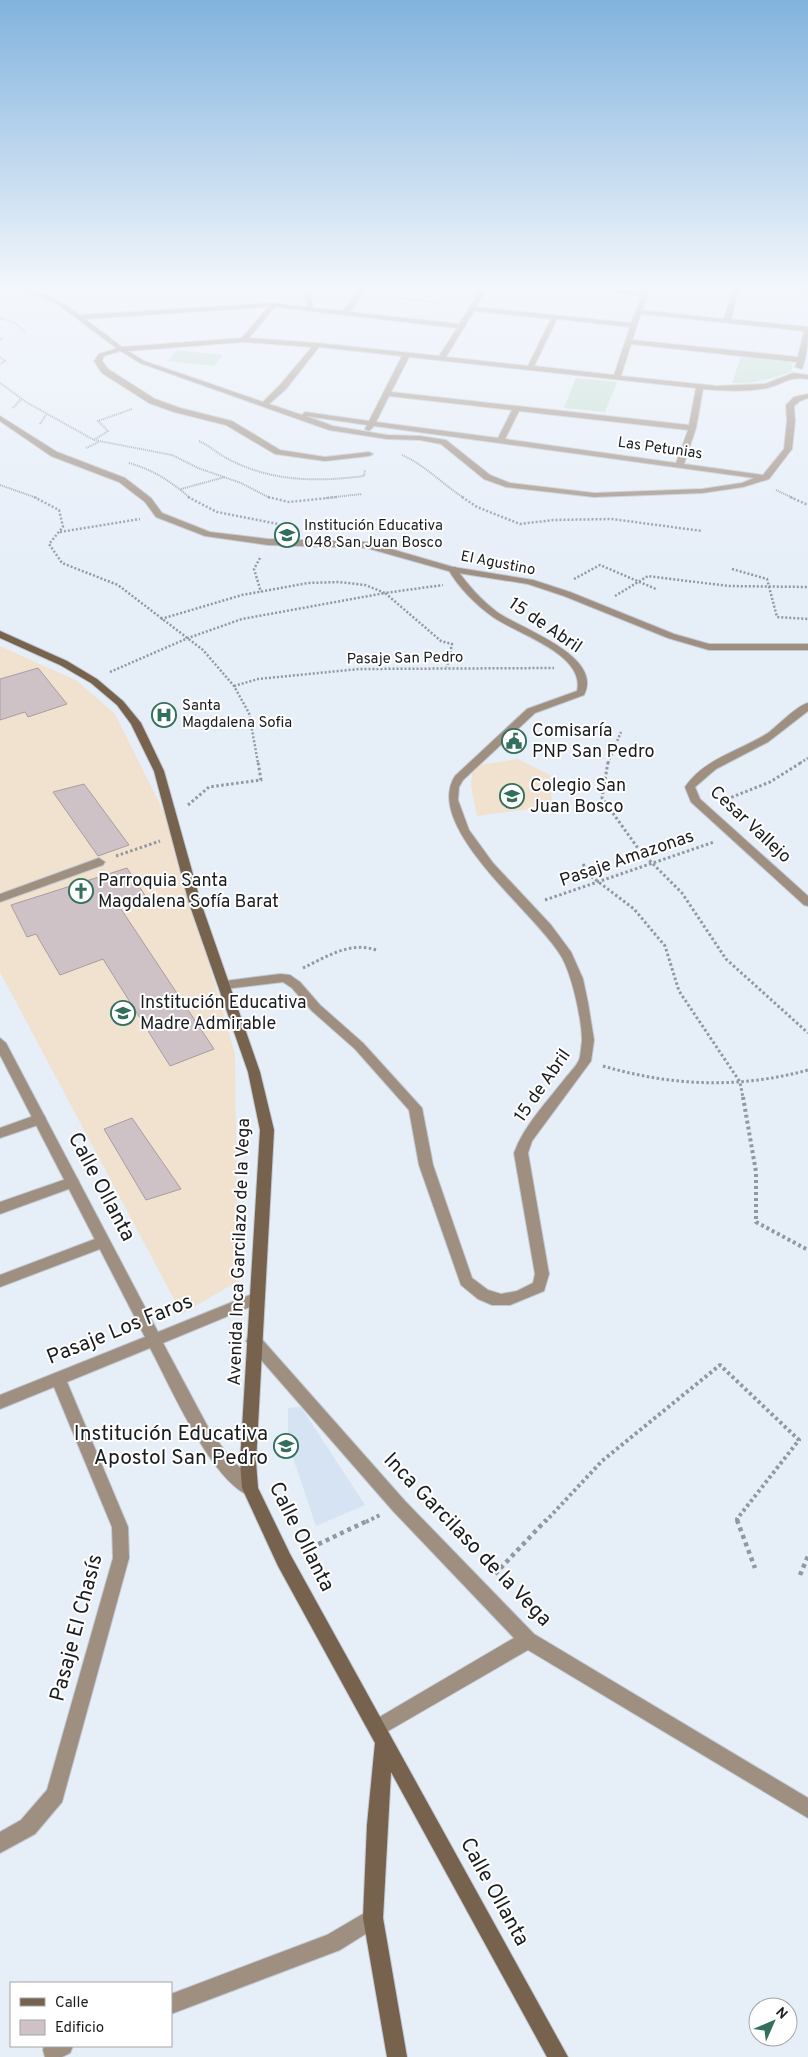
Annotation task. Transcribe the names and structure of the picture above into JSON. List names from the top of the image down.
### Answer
{
  "streets": {
    "street": [
      "Las Petunias",
      "El Agustino",
      "15 de Abril",
      "Cesar Vallejo",
      "Calle Ollanta",
      "Avenida Inca Garcilazo de la Vega",
      "Pasaje Los Faros",
      "Inca Garcilaso de la Vega",
      "Pasaje El Chasís"
    ],
    "path": ["Pasaje San Pedro", "Pasaje Amazonas"]
  },
  "crossings": [
    ["El Agustino", "15 de Abril"],
    ["15 de Abril", "Pasaje San Pedro"],
    ["15 de Abril", "Pasaje Amazonas"],
    ["Cesar Vallejo", "Pasaje Amazonas"],
    ["Calle Ollanta", "Avenida Inca Garcilazo de la Vega"],
    ["Calle Ollanta", "Pasaje Los Faros"],
    ["Avenida Inca Garcilazo de la Vega", "Pasaje Los Faros"],
    ["Avenida Inca Garcilazo de la Vega", "Inca Garcilaso de la Vega"],
    ["Pasaje Los Faros", "Pasaje El Chasís"]
  ],
  "places": {
    "school or university": [
      "Institución Educativa 048 San Juan Bosco",
      "Colegio San Juan Bosco",
      "Institución Educativa Madre Admirable",
      "Institución Educativa Apostol San Pedro"
    ],
    "hospital": ["Santa Magdalena Sofia"],
    "public building": ["Comisaría PNP San Pedro"],
    "church": ["Parroquia Santa Magdalena Sofía Barat"]
  },
  "legend": ["Calle", "Edificio"],
  "north": "top right"
}
